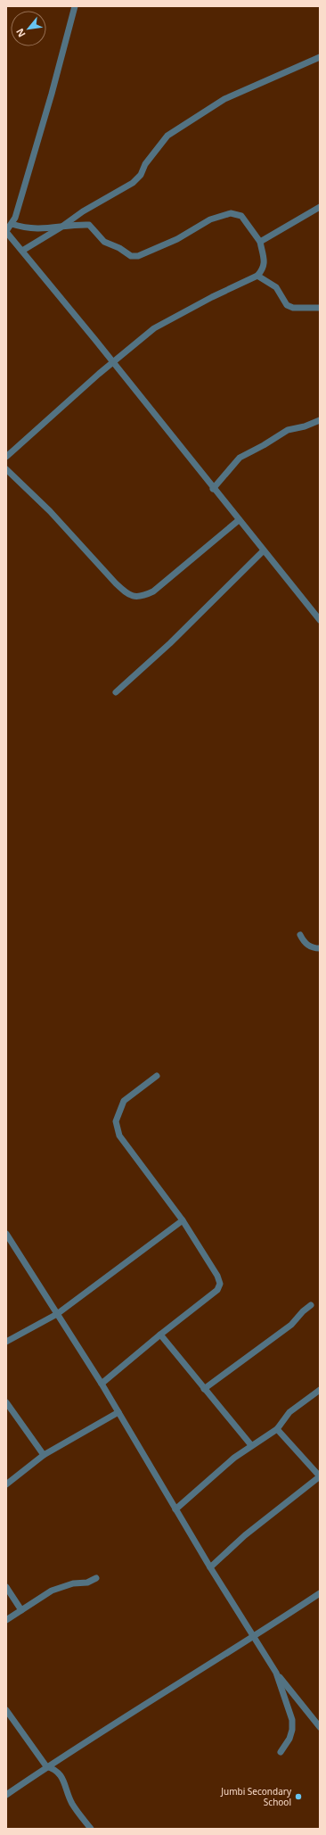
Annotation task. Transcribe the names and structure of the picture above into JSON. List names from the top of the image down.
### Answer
{
  "places": ["Jumbi Secondary School"],
  "north": "bottom left"
}
